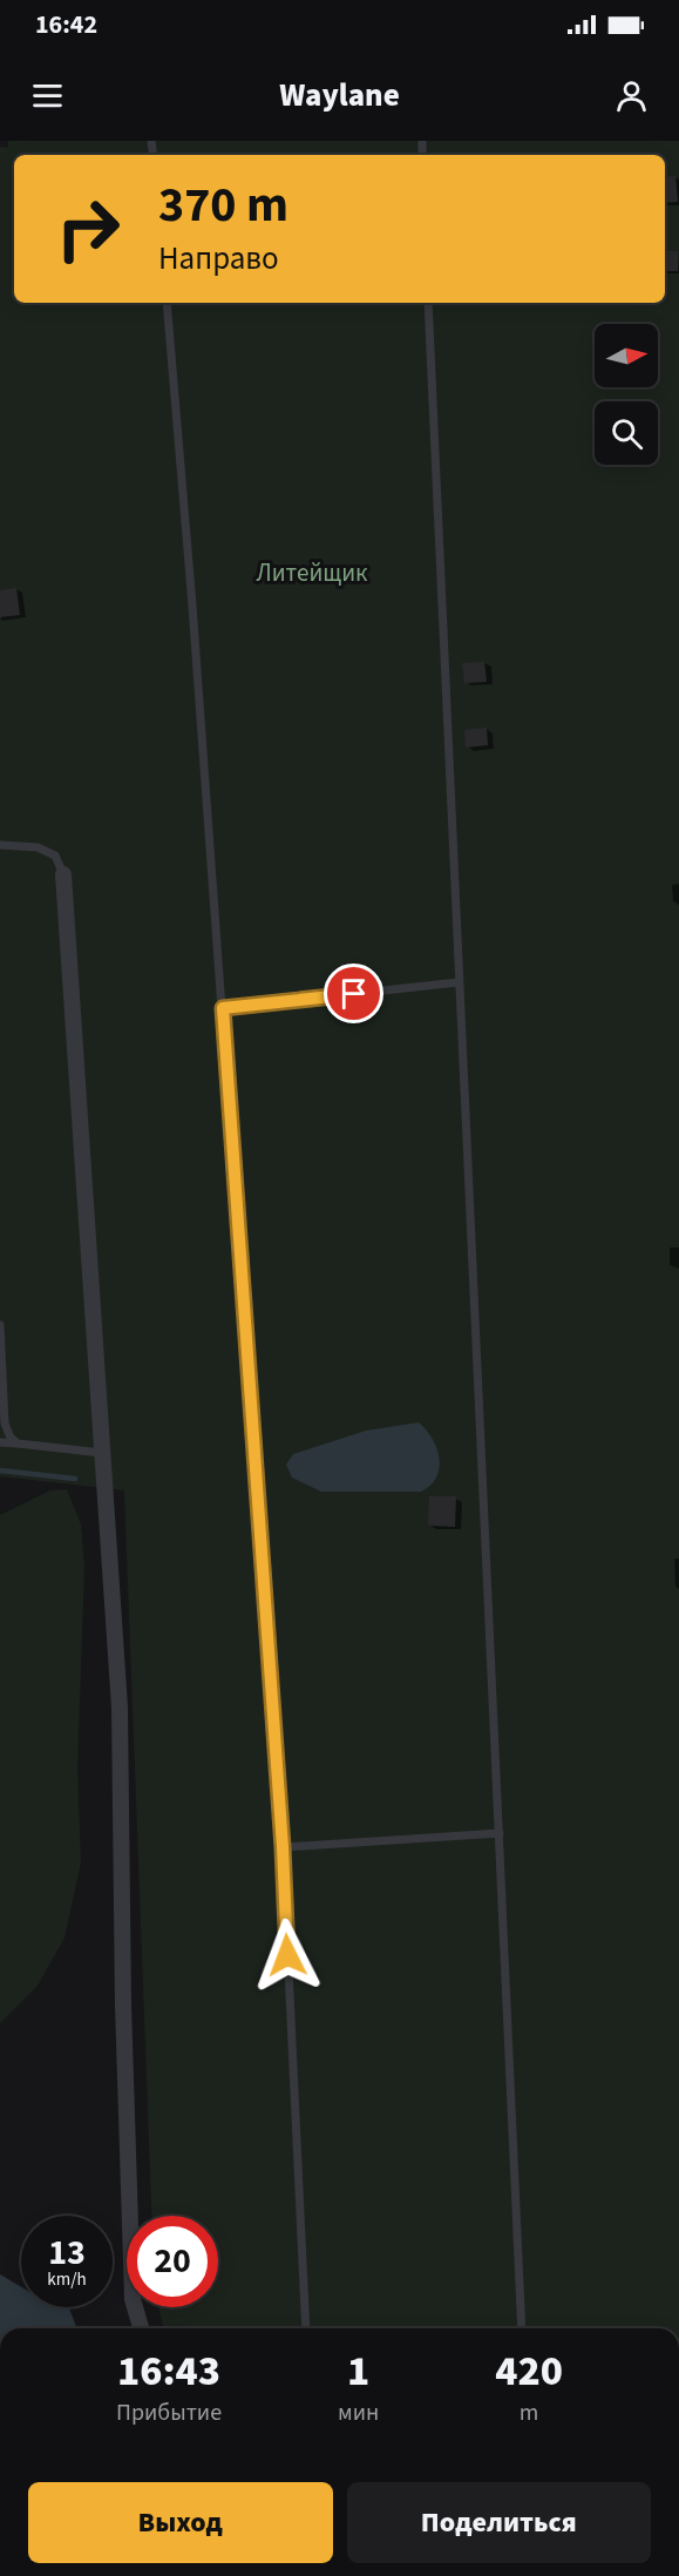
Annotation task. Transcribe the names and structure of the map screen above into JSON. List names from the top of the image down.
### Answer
{
  "parks": ["Литейщик"],
  "north": "right",
  "page": {
    "status": "16:42",
    "header": "Waylane",
    "turn": ["370 m", "Направо"],
    "speed": "13 km/h",
    "limit": "20",
    "eta": [
      "16:43",
      "Прибытие",
      "1",
      "мин",
      "420",
      "m"
    ],
    "buttons": ["Выход", "Поделиться"]
  }
}
